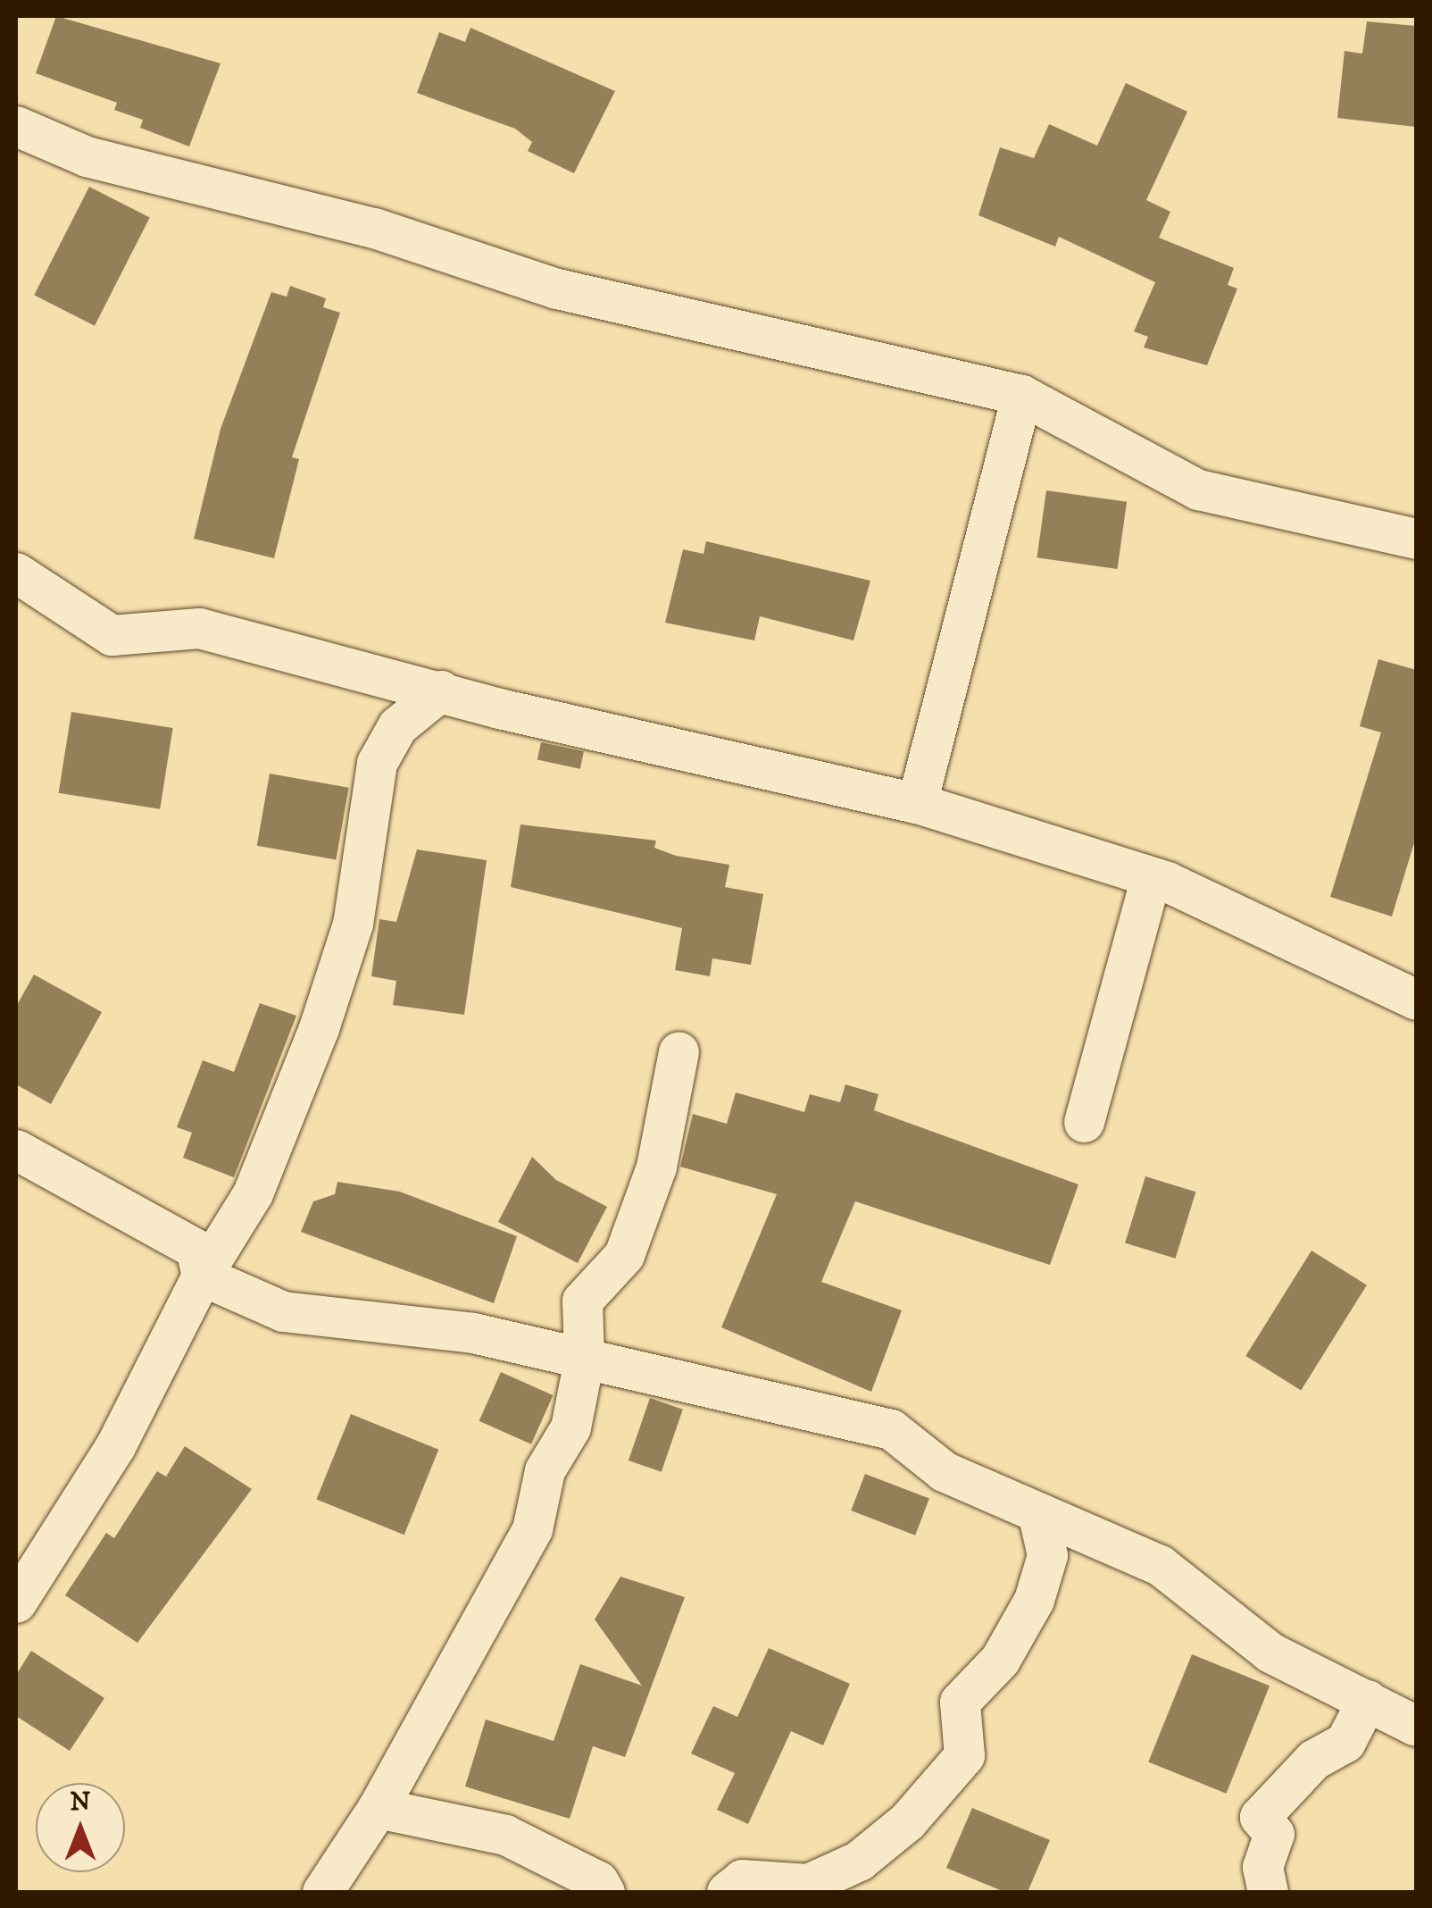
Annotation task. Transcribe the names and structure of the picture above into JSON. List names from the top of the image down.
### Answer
{
  "north": "top"
}
